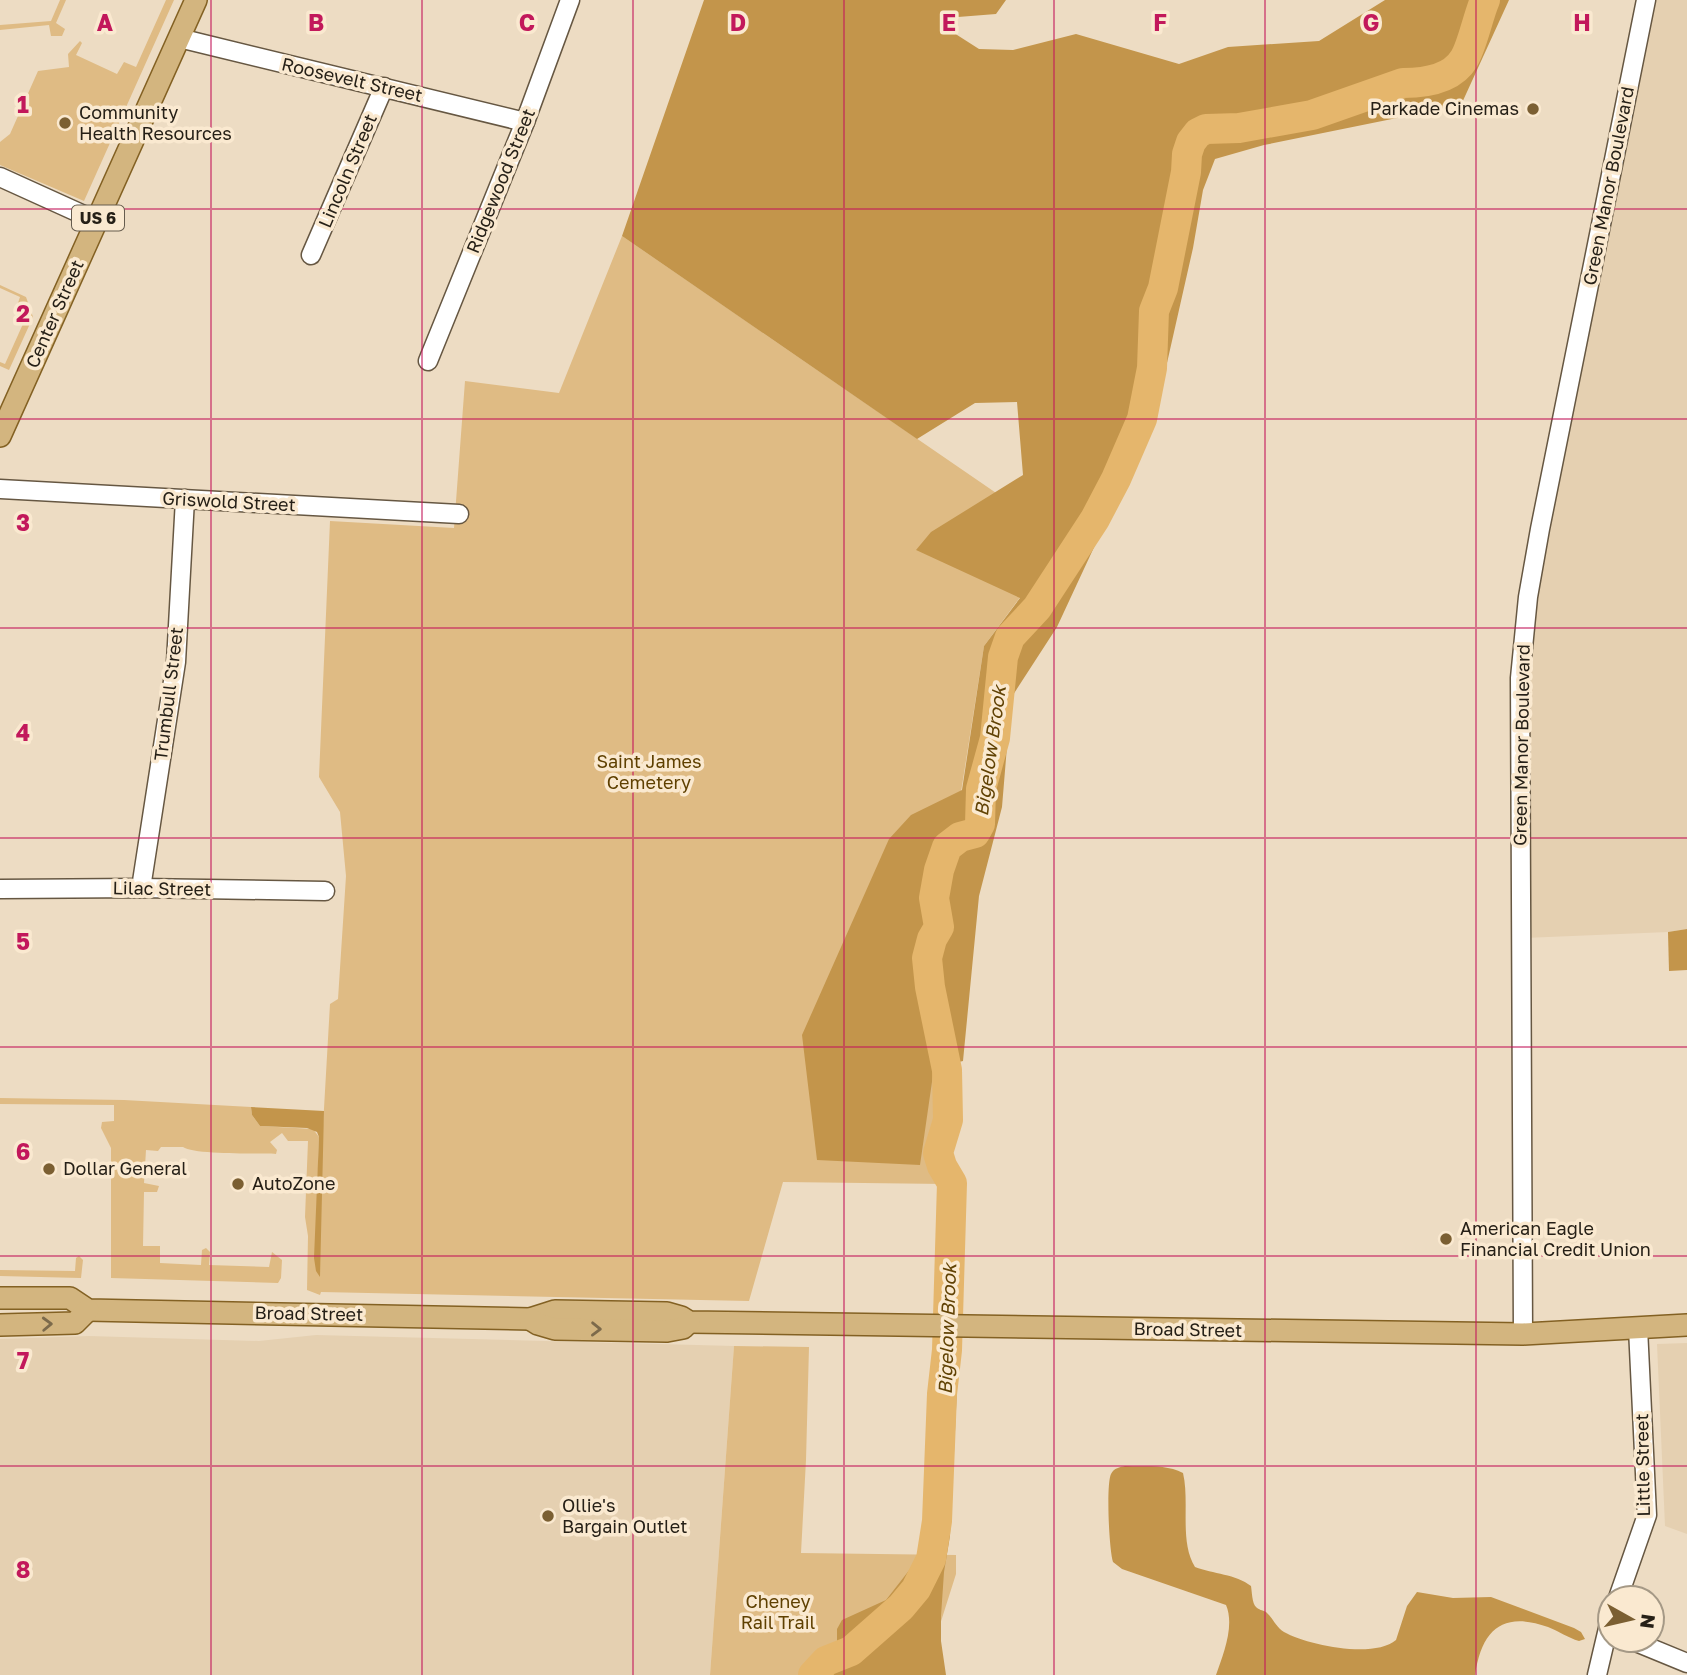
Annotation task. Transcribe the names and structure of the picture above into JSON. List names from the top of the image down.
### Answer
{
  "streets": {
    "main road": ["US 6", "Center Street", "Broad Street"],
    "street": [
      "Roosevelt Street",
      "Lincoln Street",
      "Ridgewood Street",
      "Green Manor Boulevard",
      "Griswold Street",
      "Trumbull Street",
      "Lilac Street",
      "Little Street"
    ]
  },
  "crossings": [
    ["Roosevelt Street", "Lincoln Street"],
    ["Roosevelt Street", "Ridgewood Street"],
    ["Roosevelt Street", "Center Street"],
    ["Green Manor Boulevard", "Broad Street"],
    ["Griswold Street", "Trumbull Street"],
    ["Trumbull Street", "Lilac Street"],
    ["Broad Street", "Little Street"]
  ],
  "water": ["Bigelow Brook"],
  "parks": ["Saint James Cemetery", "Cheney Rail Trail"],
  "places": [
    "Parkade Cinemas",
    "Community Health Resources",
    "Dollar General",
    "AutoZone",
    "American Eagle Financial Credit Union",
    "Ollie's Bargain Outlet"
  ],
  "north": "right",
  "grid": {
    "columns": [
      "A",
      "B",
      "C",
      "D",
      "E",
      "F",
      "G",
      "H"
    ],
    "rows": [
      "1",
      "2",
      "3",
      "4",
      "5",
      "6",
      "7",
      "8"
    ]
  }
}
